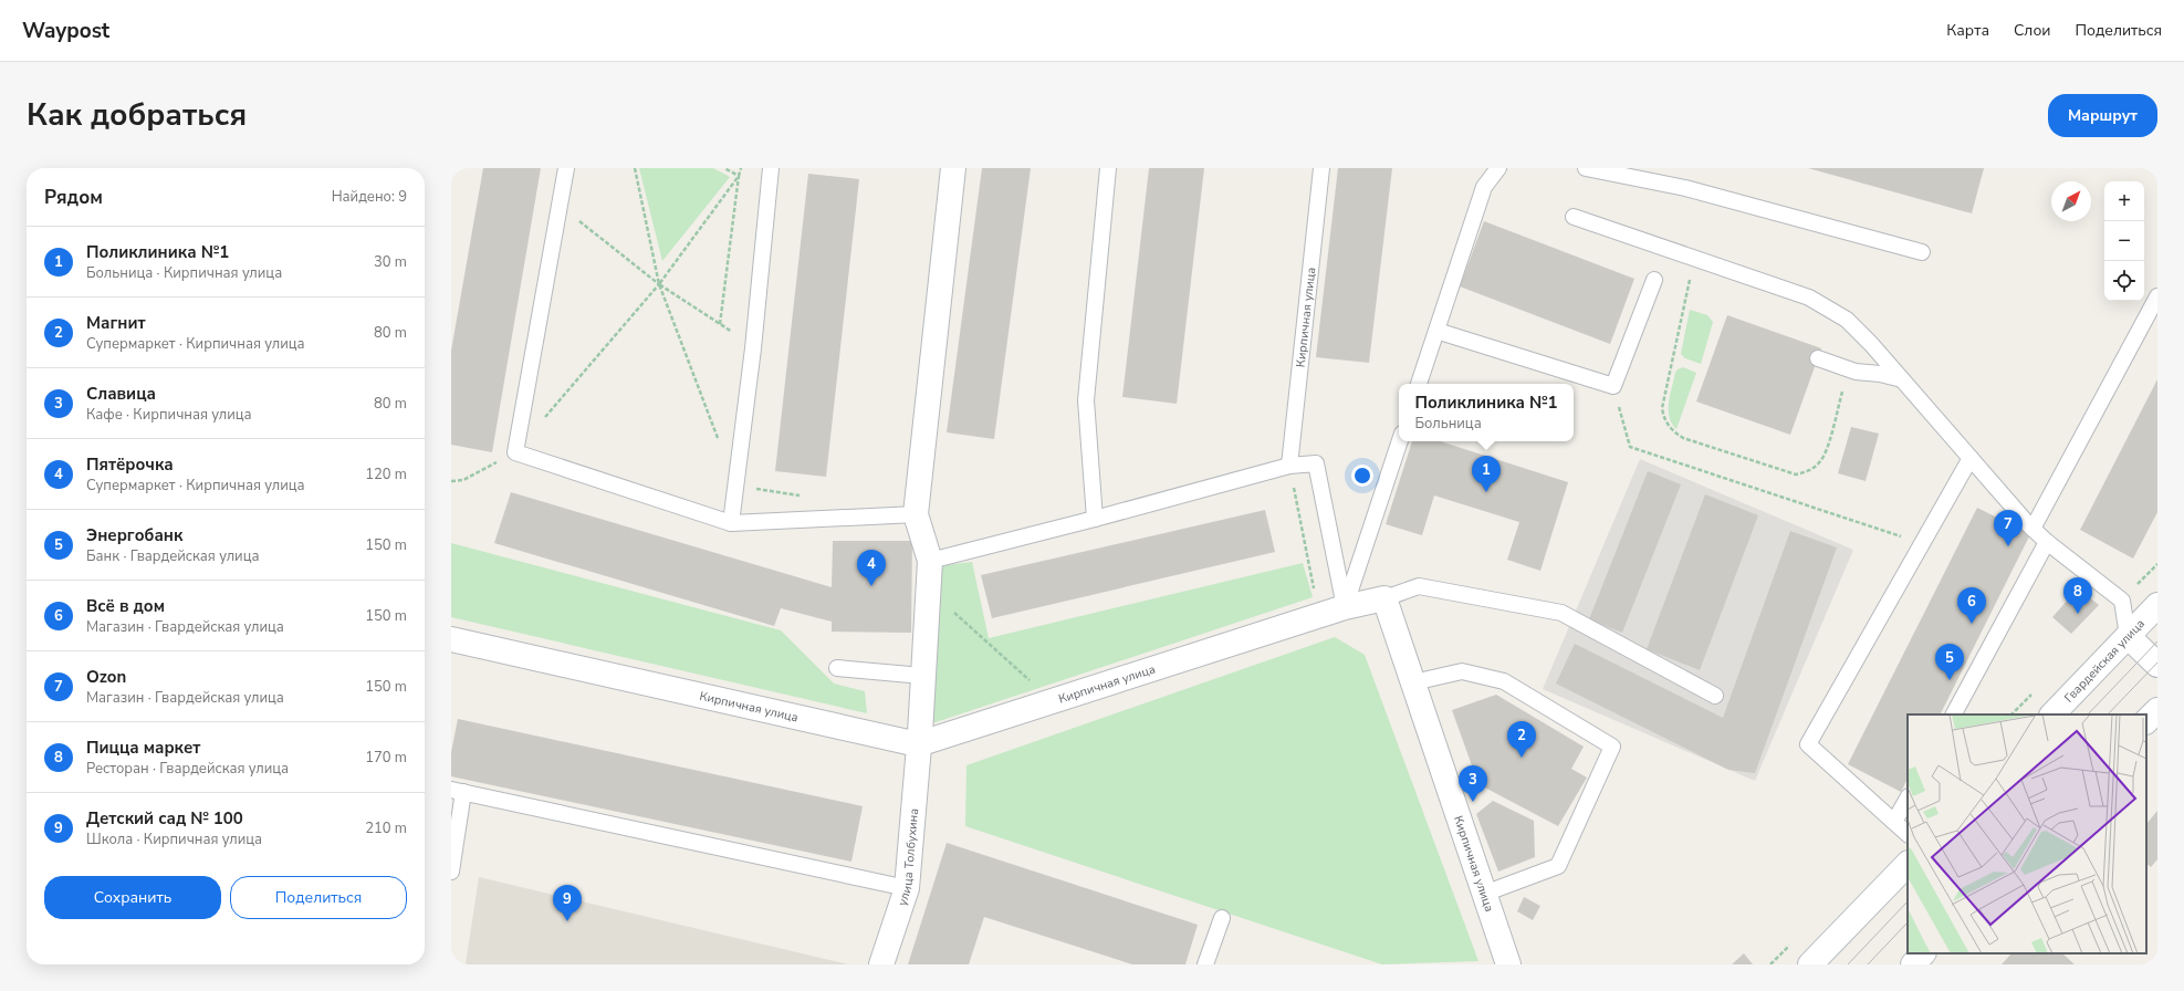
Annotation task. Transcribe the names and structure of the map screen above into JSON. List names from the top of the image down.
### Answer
{
  "streets": {
    "street": ["Кирпичная улица", "Гвардейская улица", "улица Толбухина"]
  },
  "crossings": [
    ["Кирпичная улица", "улица Толбухина"]
  ],
  "north": "top right",
  "page": {
    "header": "Waypost",
    "nav": ["Карта", "Слои", "Поделиться"],
    "title": "Как добраться",
    "buttons": [
      "Маршрут",
      ["Сохранить", "Поделиться"]
    ],
    "heading": ["Рядом", "Найдено: 9"],
    "map_buttons": ["+", "−"],
    "list": [
      {
        "mark": "1",
        "name": "Поликлиника №1",
        "note": "Больница · Кирпичная улица",
        "value": "30 m"
      },
      {
        "mark": "2",
        "name": "Магнит",
        "note": "Супермаркет · Кирпичная улица",
        "value": "80 m"
      },
      {
        "mark": "3",
        "name": "Славица",
        "note": "Кафе · Кирпичная улица",
        "value": "80 m"
      },
      {
        "mark": "4",
        "name": "Пятёрочка",
        "note": "Супермаркет · Кирпичная улица",
        "value": "120 m"
      },
      {
        "mark": "5",
        "name": "Энергобанк",
        "note": "Банк · Гвардейская улица",
        "value": "150 m"
      },
      {
        "mark": "6",
        "name": "Всё в дом",
        "note": "Магазин · Гвардейская улица",
        "value": "150 m"
      },
      {
        "mark": "7",
        "name": "Ozon",
        "note": "Магазин · Гвардейская улица",
        "value": "150 m"
      },
      {
        "mark": "8",
        "name": "Пицца маркет",
        "note": "Ресторан · Гвардейская улица",
        "value": "170 m"
      },
      {
        "mark": "9",
        "name": "Детский сад № 100",
        "note": "Школа · Кирпичная улица",
        "value": "210 m"
      }
    ],
    "popup": ["Поликлиника №1", "Больница"],
    "pins": [
      "1",
      "7",
      "4",
      "8",
      "6",
      "5",
      "2",
      "3",
      "9"
    ]
  }
}
